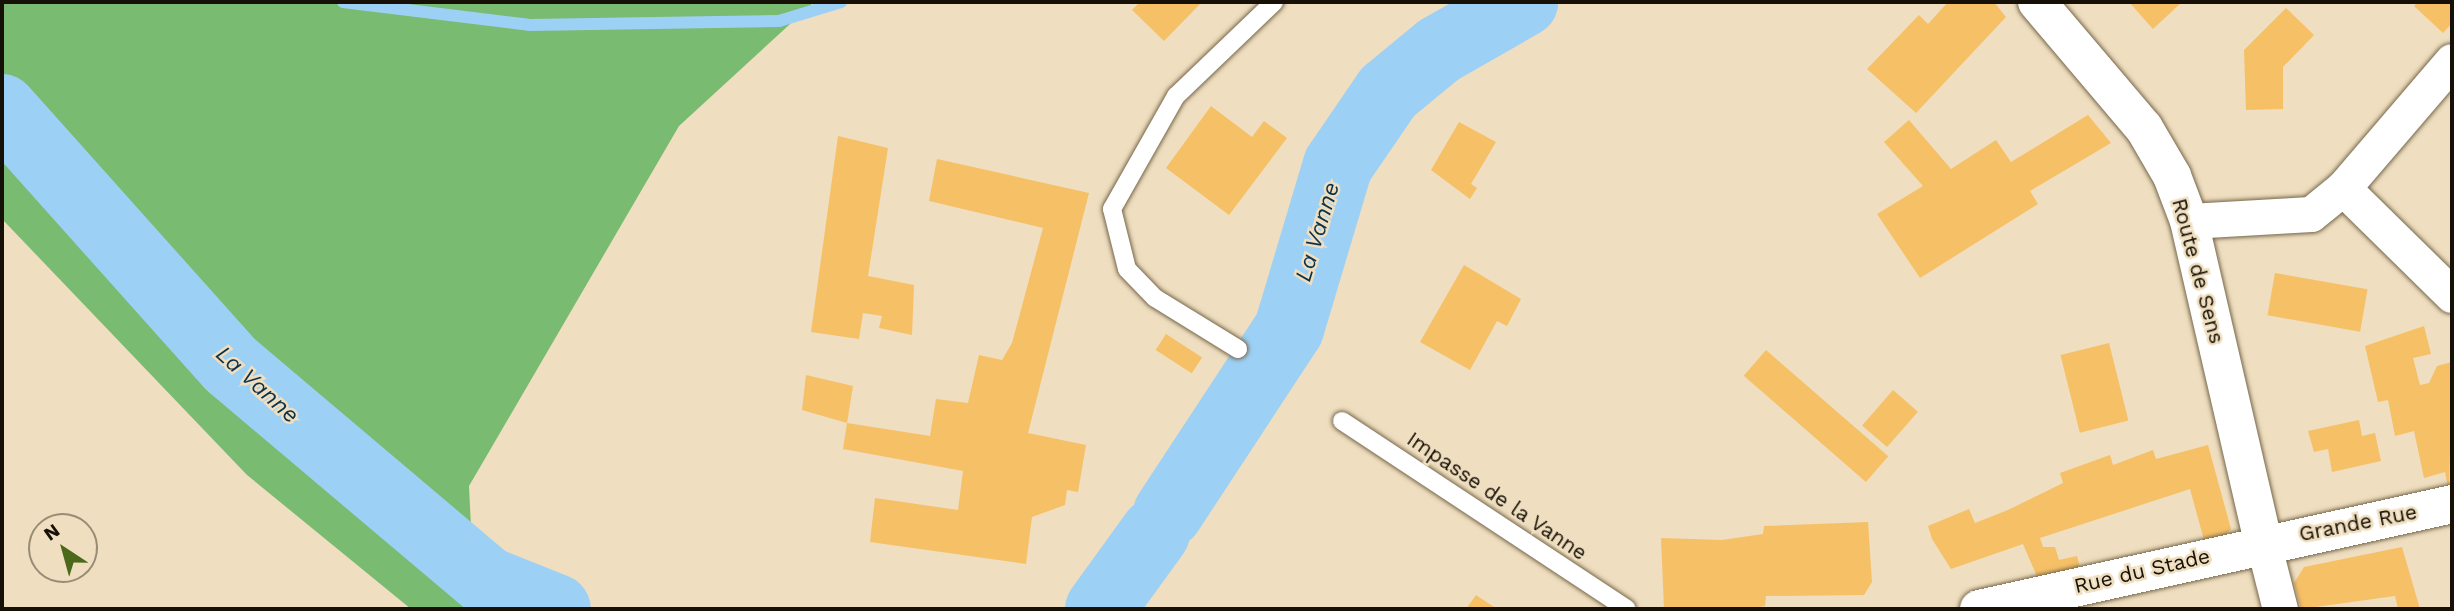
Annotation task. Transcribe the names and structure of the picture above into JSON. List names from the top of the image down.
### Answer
{
  "streets": {
    "street": ["Route de Sens", "Grande Rue", "Rue du Stade"],
    "lane": ["Impasse de la Vanne"]
  },
  "crossings": [
    ["Route de Sens", "Grande Rue"],
    ["Route de Sens", "Rue du Stade"],
    ["Grande Rue", "Rue du Stade"]
  ],
  "water": ["La Vanne"],
  "north": "top left"
}
